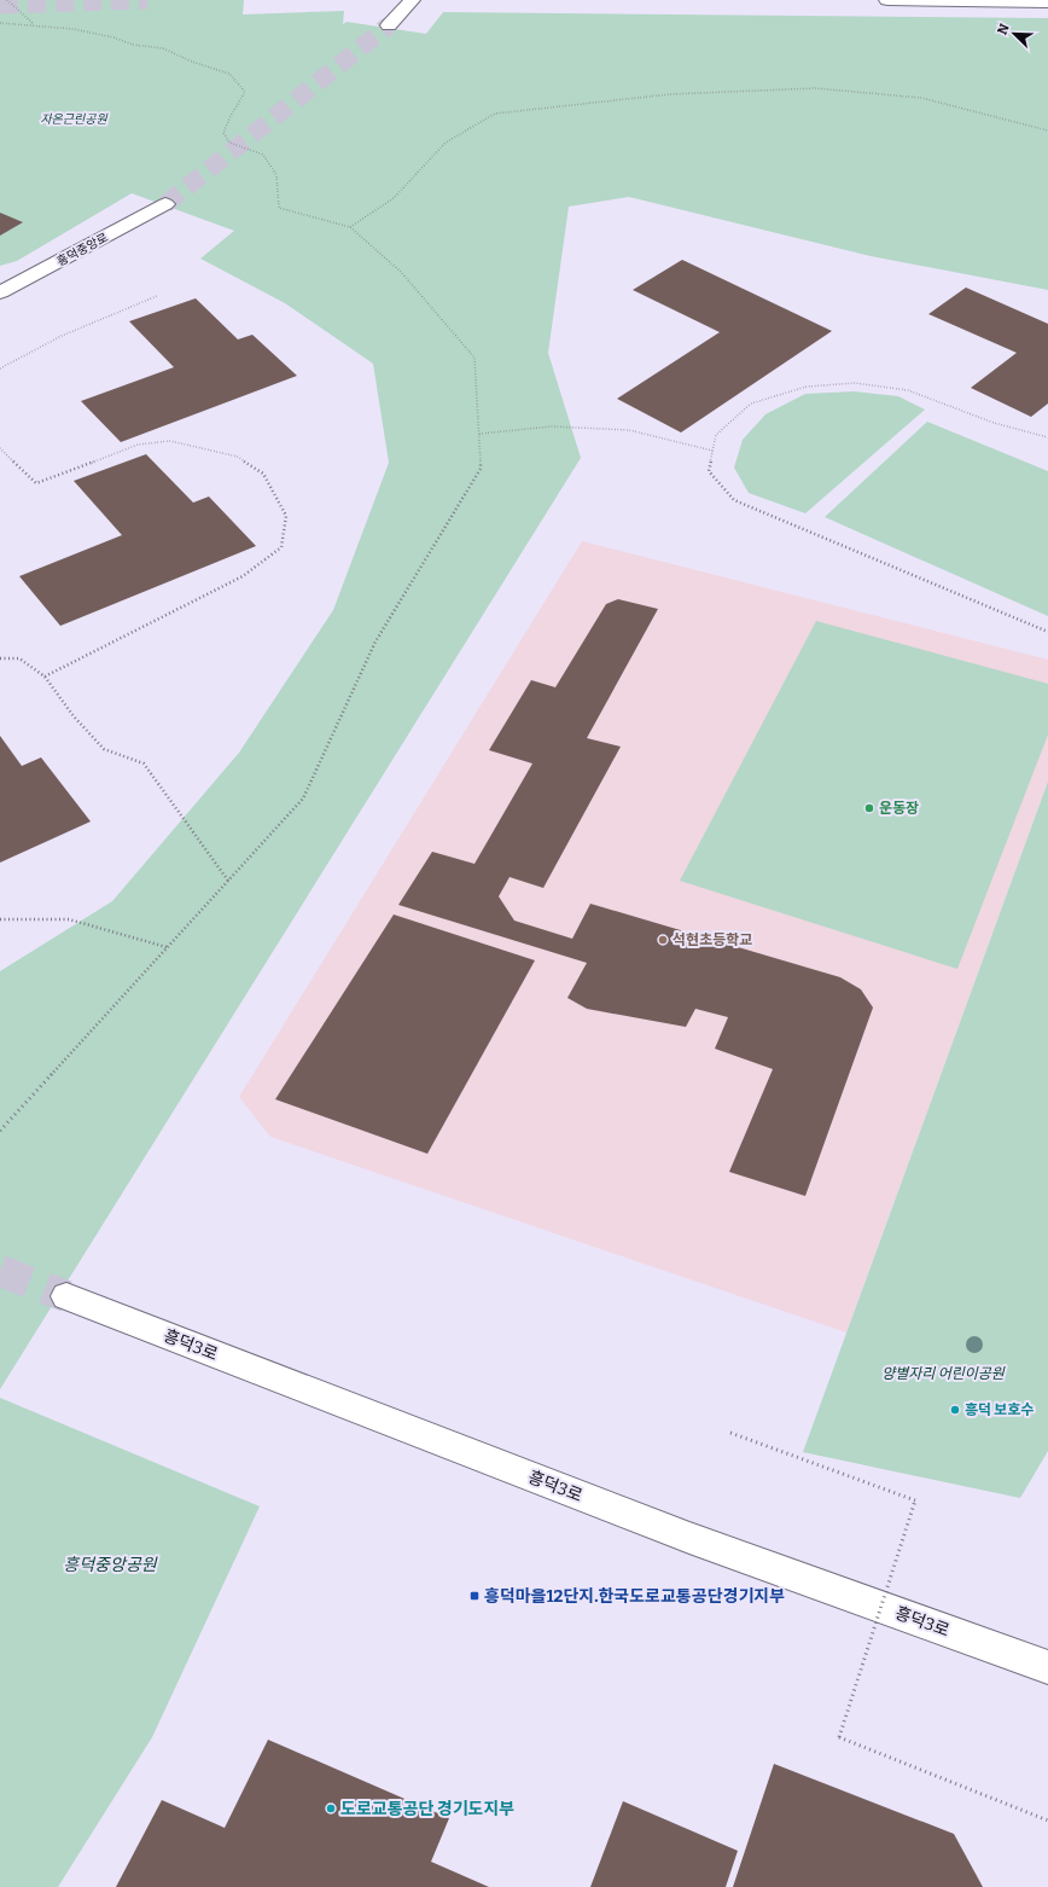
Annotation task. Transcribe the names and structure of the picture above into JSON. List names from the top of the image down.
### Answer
{
  "streets": {
    "main road": ["흥덕중앙로", "흥덕3로"]
  },
  "parks": ["자은근린공원", "양별자리 어린이공원", "흥덕중앙공원"],
  "places": {
    "other": [
      "운동장",
      "석현초등학교",
      "흥덕 보호수",
      "도로교통공단 경기도지부"
    ],
    "transit": ["흥덕마을12단지.한국도로교통공단경기지부"]
  },
  "north": "top left"
}
